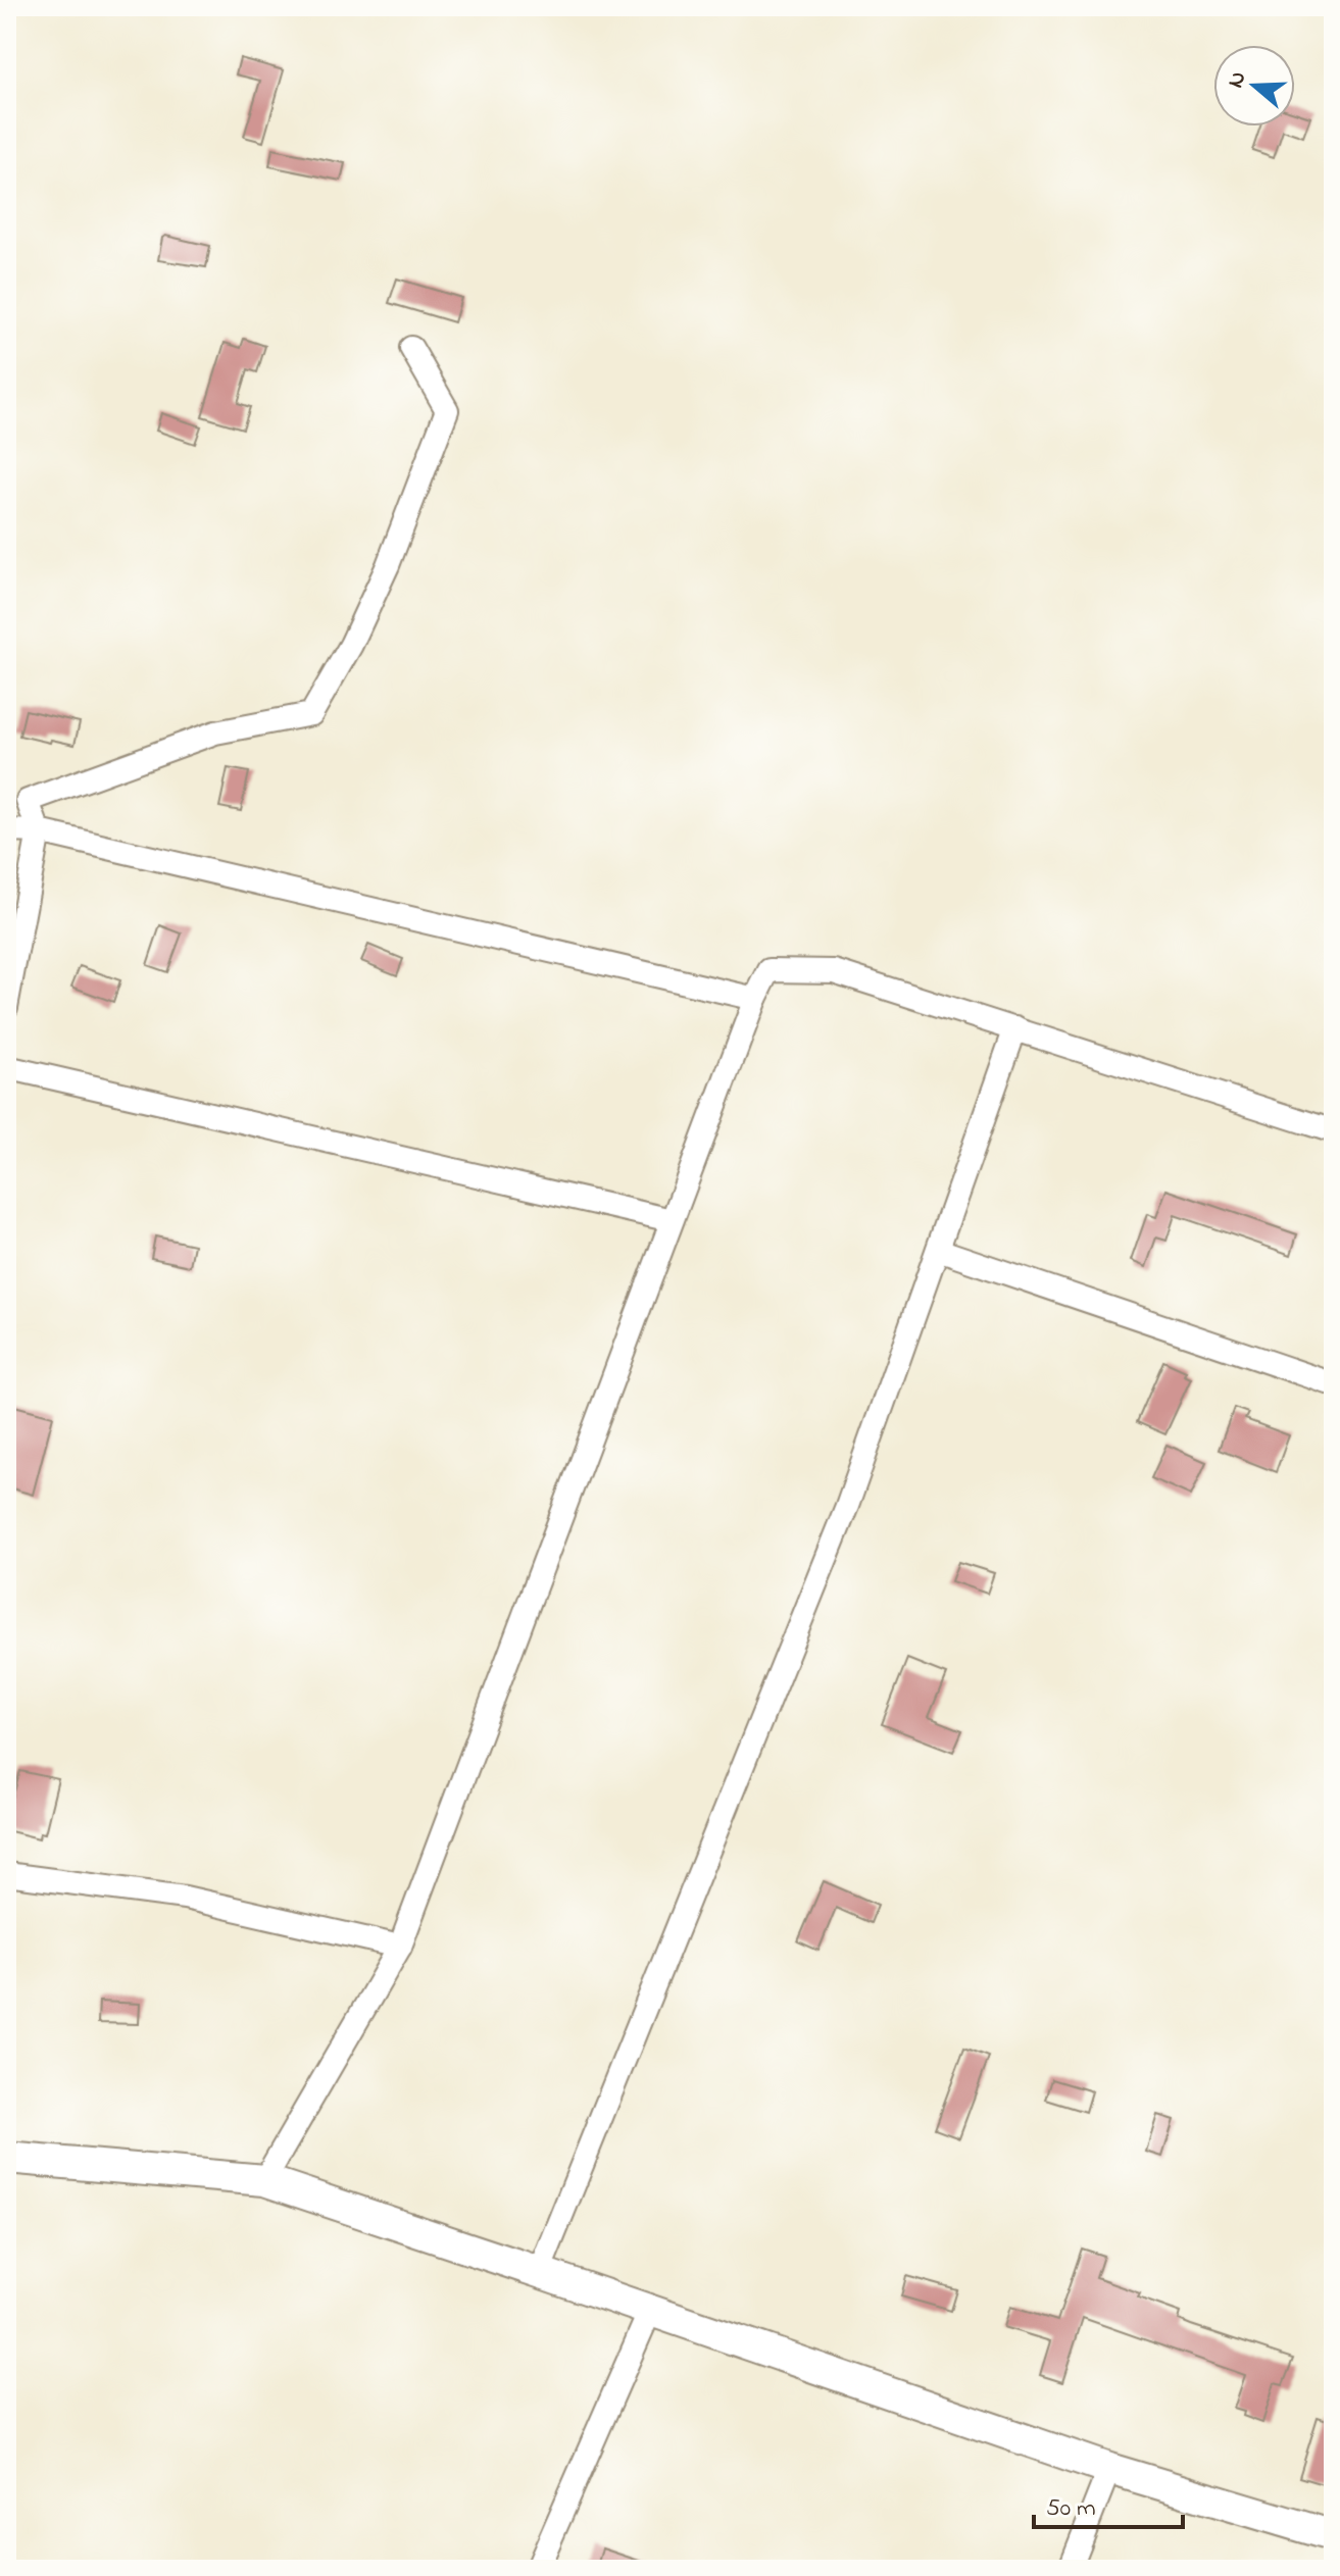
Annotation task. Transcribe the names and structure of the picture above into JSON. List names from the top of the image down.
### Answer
{
  "scale_bar": "50 m",
  "north": "left"
}
